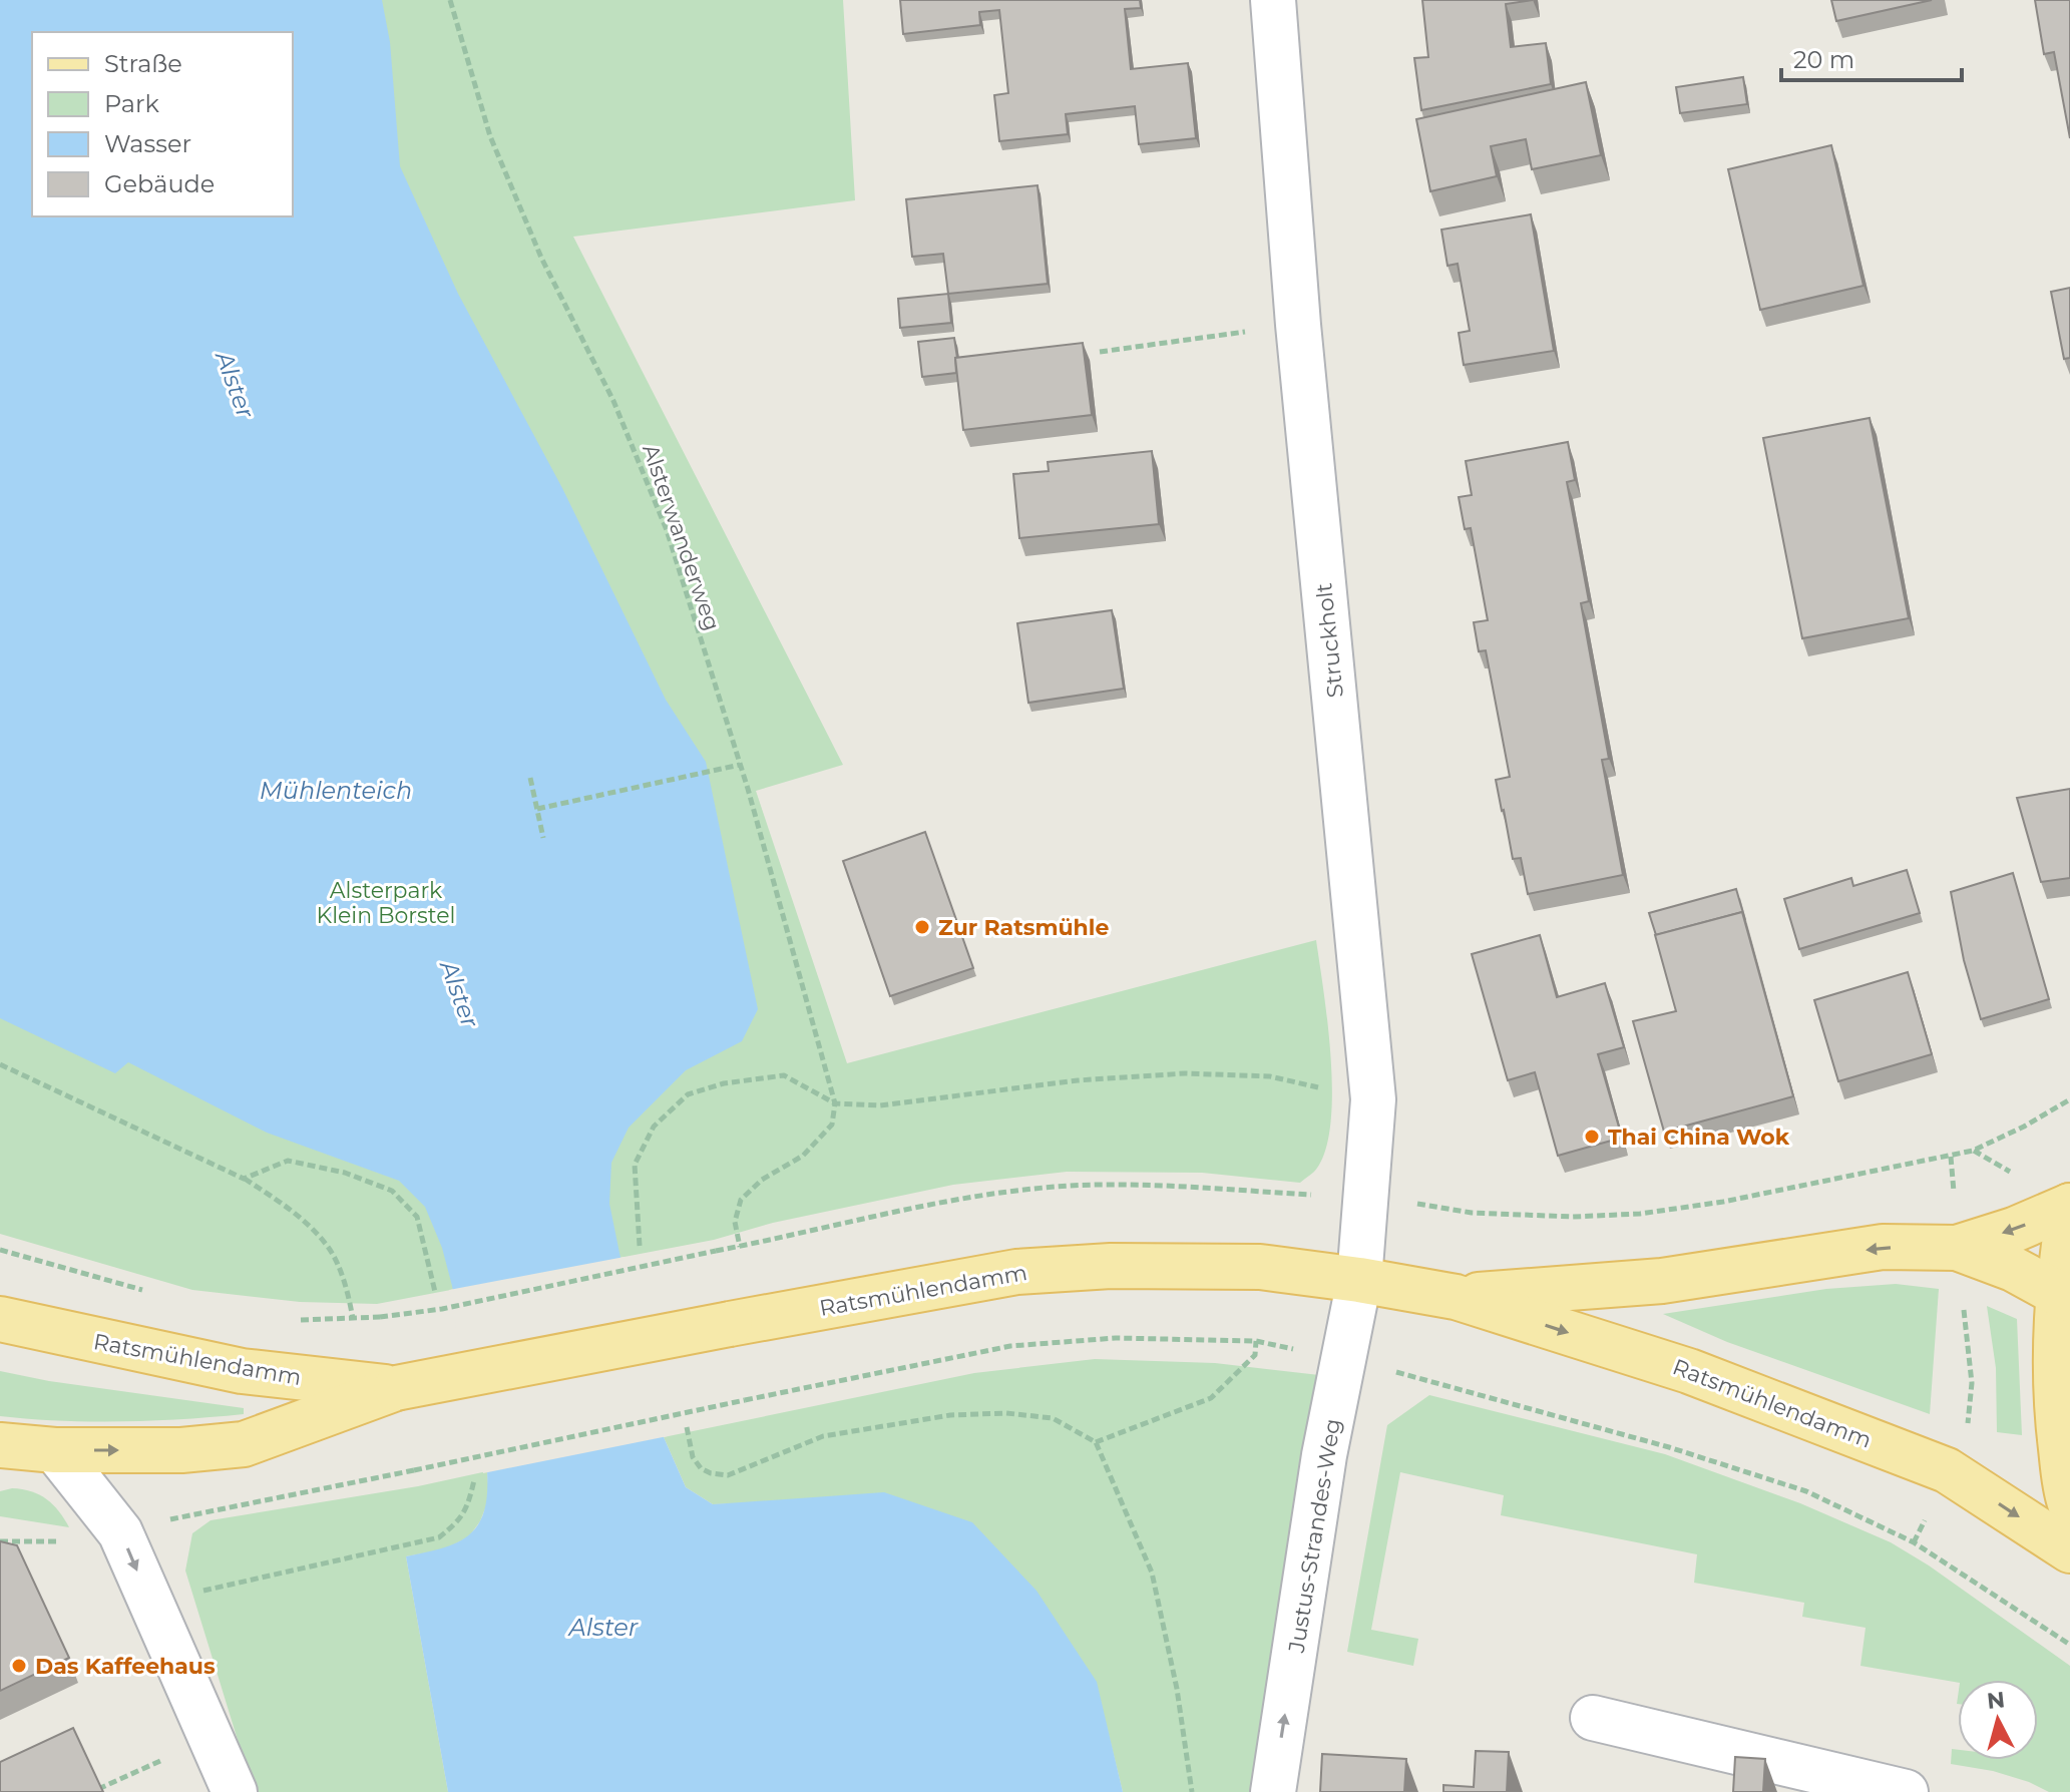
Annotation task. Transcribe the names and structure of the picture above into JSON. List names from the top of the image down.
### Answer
{
  "streets": {
    "main road": ["Ratsmühlendamm"],
    "street": ["Struckholt", "Justus-Strandes-Weg"],
    "path": ["Alsterwanderweg"]
  },
  "crossings": [
    ["Struckholt", "Ratsmühlendamm"],
    ["Struckholt", "Justus-Strandes-Weg"],
    ["Ratsmühlendamm", "Justus-Strandes-Weg"]
  ],
  "one_way": ["Justus-Strandes-Weg"],
  "water": ["Alster", "Mühlenteich"],
  "parks": ["Alsterpark Klein Borstel"],
  "places": ["Zur Ratsmühle", "Thai China Wok", "Das Kaffeehaus"],
  "legend": [
    "Straße",
    "Park",
    "Wasser",
    "Gebäude"
  ],
  "scale_bar": "20 m",
  "north": "top"
}
